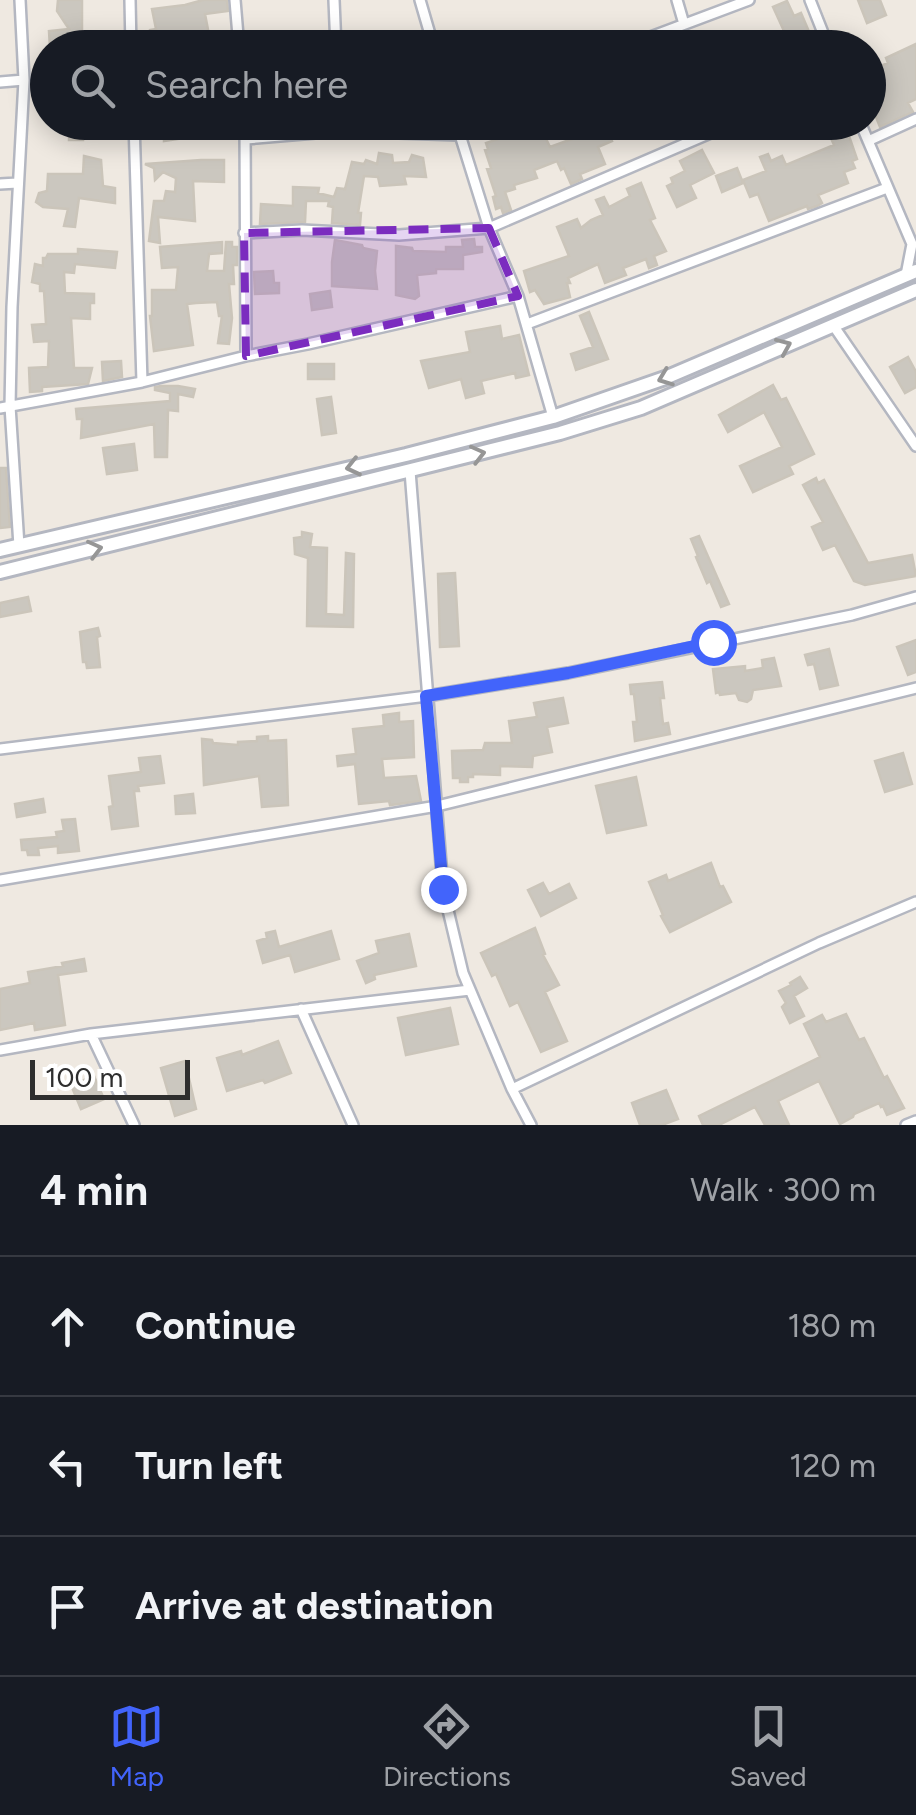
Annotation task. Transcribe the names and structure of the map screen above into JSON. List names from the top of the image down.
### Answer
{
  "scale_bar": "100 m",
  "page": {
    "search": "Search here",
    "scale": "100 m",
    "heading": ["4 min", "Walk · 300 m"],
    "list": [
      ["Continue", "180 m"],
      ["Turn left", "120 m"],
      "Arrive at destination"
    ],
    "nav": ["Map", "Directions", "Saved"]
  }
}
